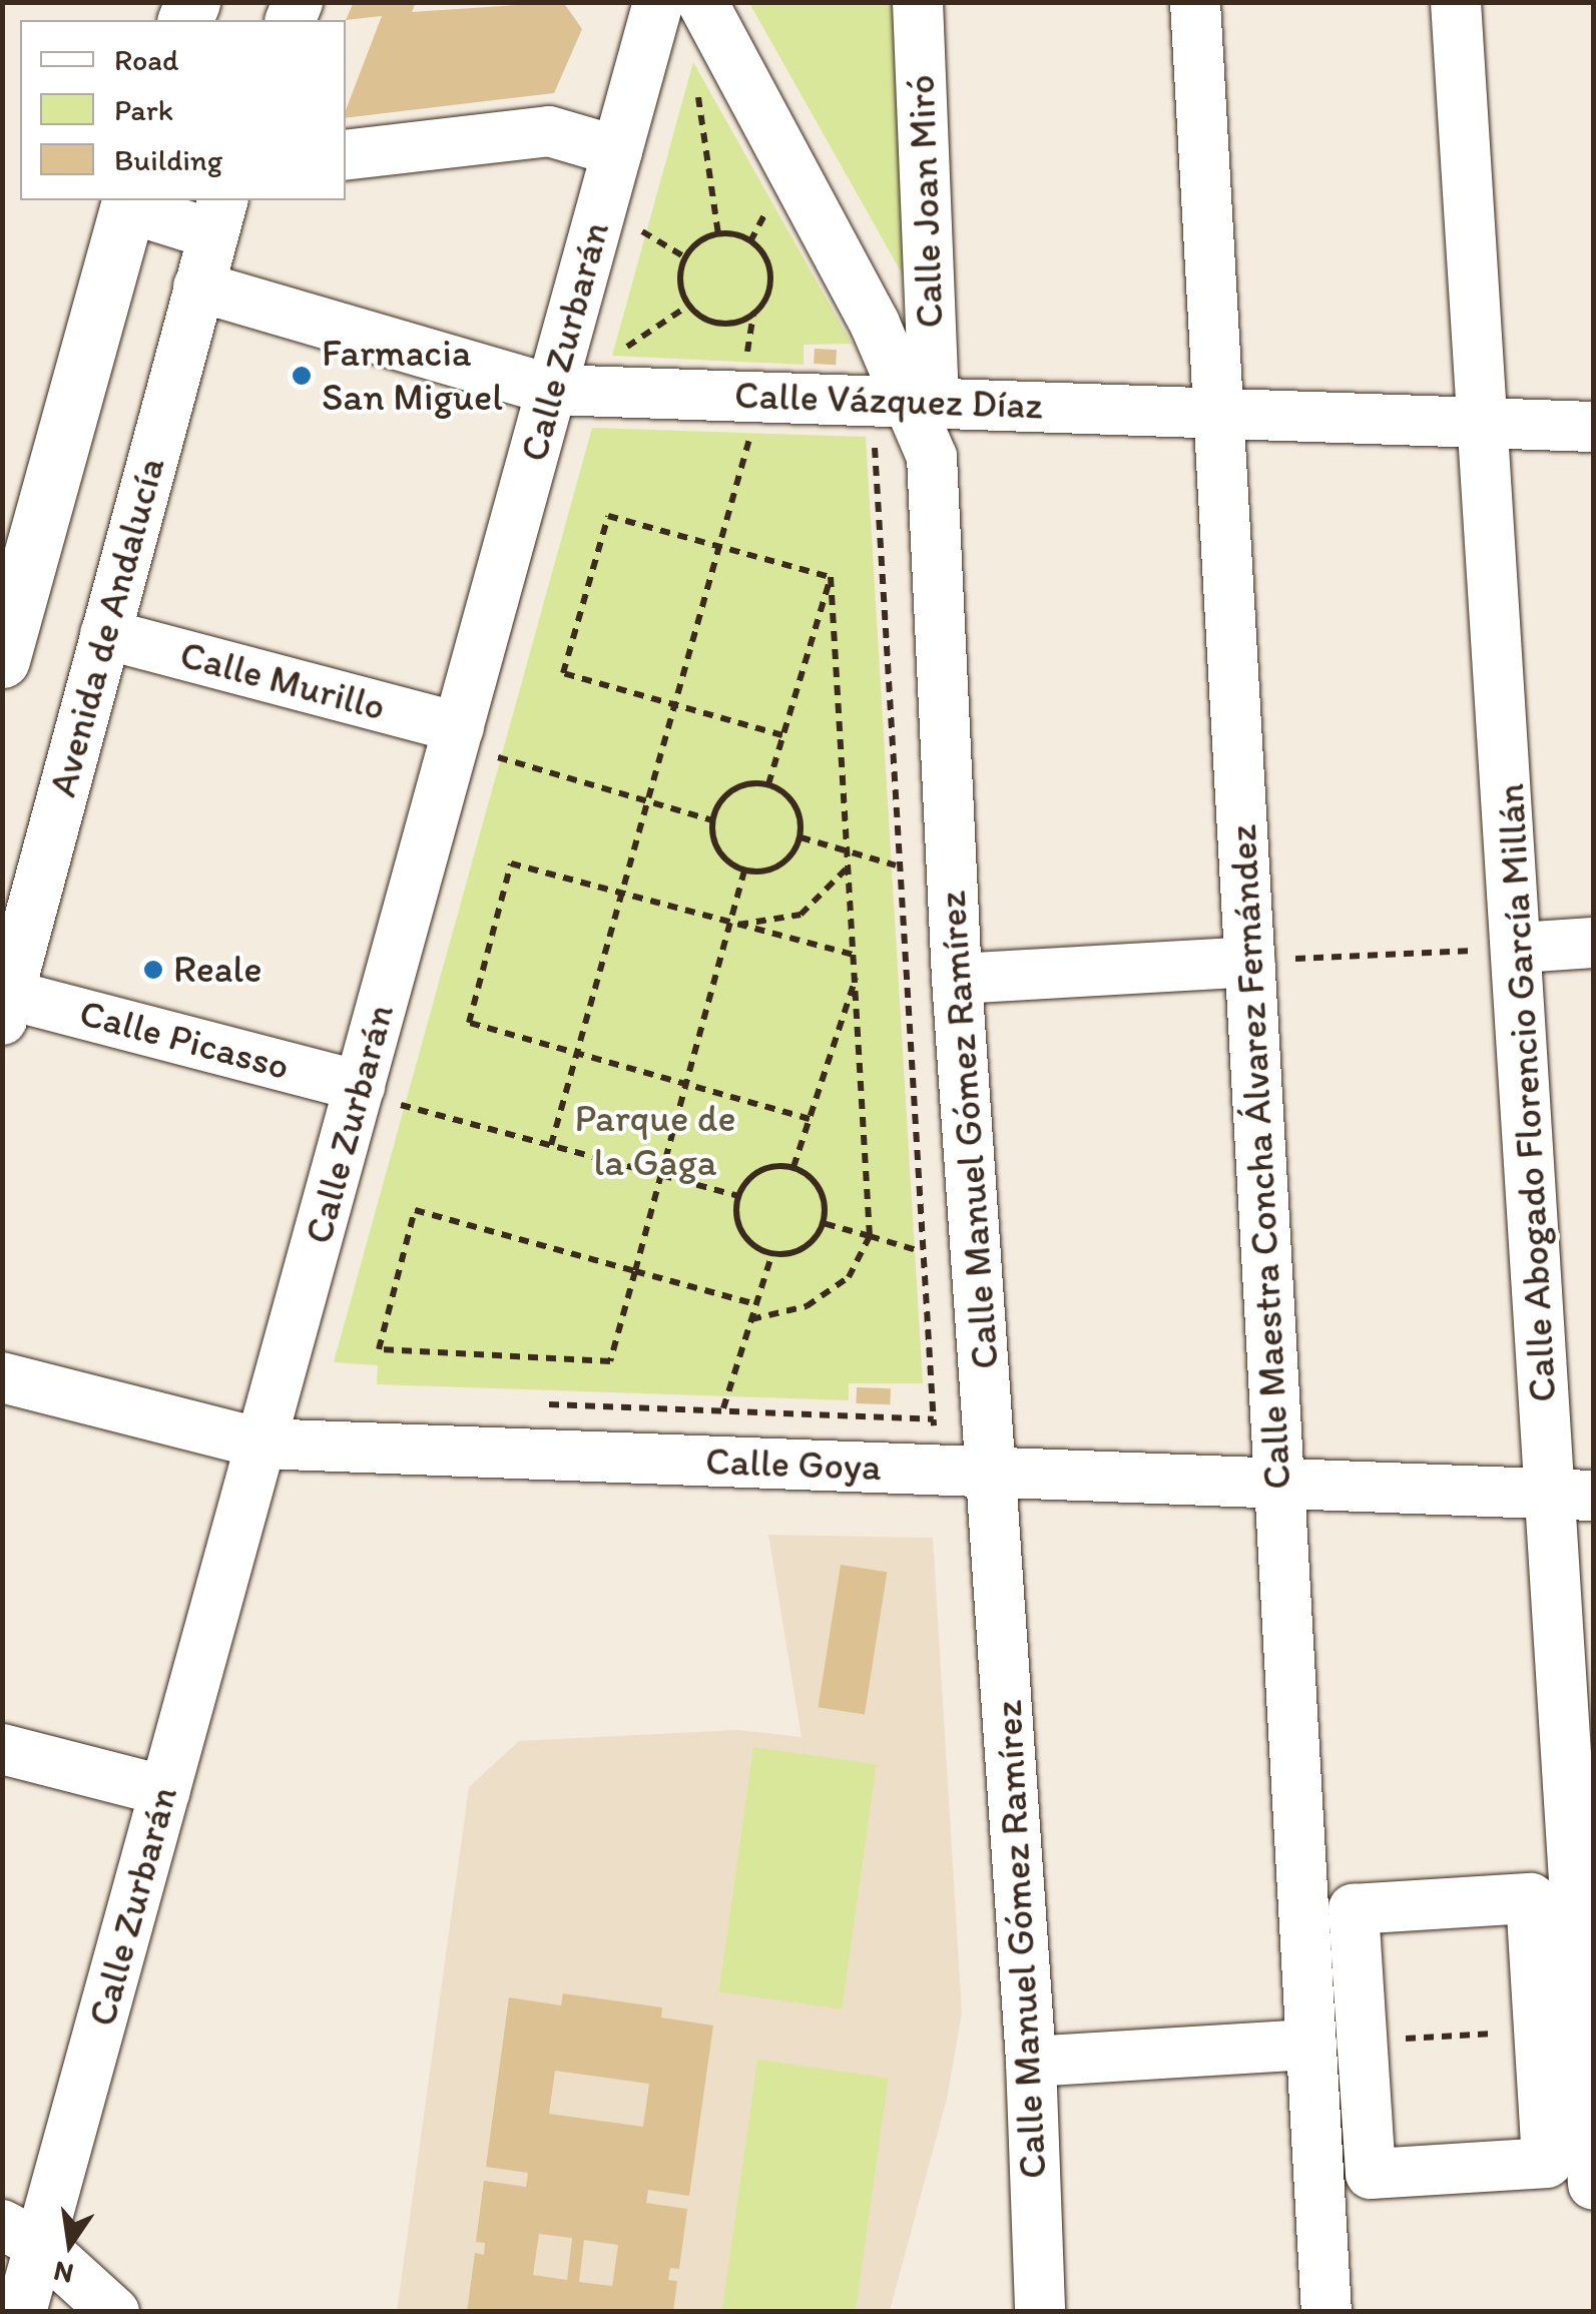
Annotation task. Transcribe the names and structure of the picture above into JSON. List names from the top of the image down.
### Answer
{
  "streets": {
    "highway": ["Avenida de Andalucía"],
    "street": [
      "Calle Joan Miró",
      "Calle Zurbarán",
      "Calle Vázquez Díaz",
      "Calle Murillo",
      "Calle Picasso",
      "Calle Abogado Florencio García Millán",
      "Calle Manuel Gómez Ramírez",
      "Calle Maestra Concha Álvarez Fernández",
      "Calle Goya"
    ]
  },
  "crossings": [
    ["Calle Joan Miró", "Calle Vázquez Díaz"],
    ["Calle Joan Miró", "Calle Manuel Gómez Ramírez"],
    ["Calle Zurbarán", "Calle Vázquez Díaz"],
    ["Calle Zurbarán", "Calle Murillo"],
    ["Calle Zurbarán", "Calle Picasso"],
    ["Calle Zurbarán", "Calle Goya"],
    ["Calle Vázquez Díaz", "Avenida de Andalucía"],
    ["Calle Vázquez Díaz", "Calle Abogado Florencio García Millán"],
    ["Calle Vázquez Díaz", "Calle Manuel Gómez Ramírez"],
    ["Calle Vázquez Díaz", "Calle Maestra Concha Álvarez Fernández"],
    ["Avenida de Andalucía", "Calle Murillo"],
    ["Avenida de Andalucía", "Calle Picasso"],
    ["Calle Abogado Florencio García Millán", "Calle Goya"],
    ["Calle Manuel Gómez Ramírez", "Calle Goya"],
    ["Calle Maestra Concha Álvarez Fernández", "Calle Goya"]
  ],
  "parks": ["Parque de la Gaga"],
  "places": ["Farmacia San Miguel", "Reale"],
  "legend": ["Road", "Park", "Building"],
  "north": "bottom"
}
